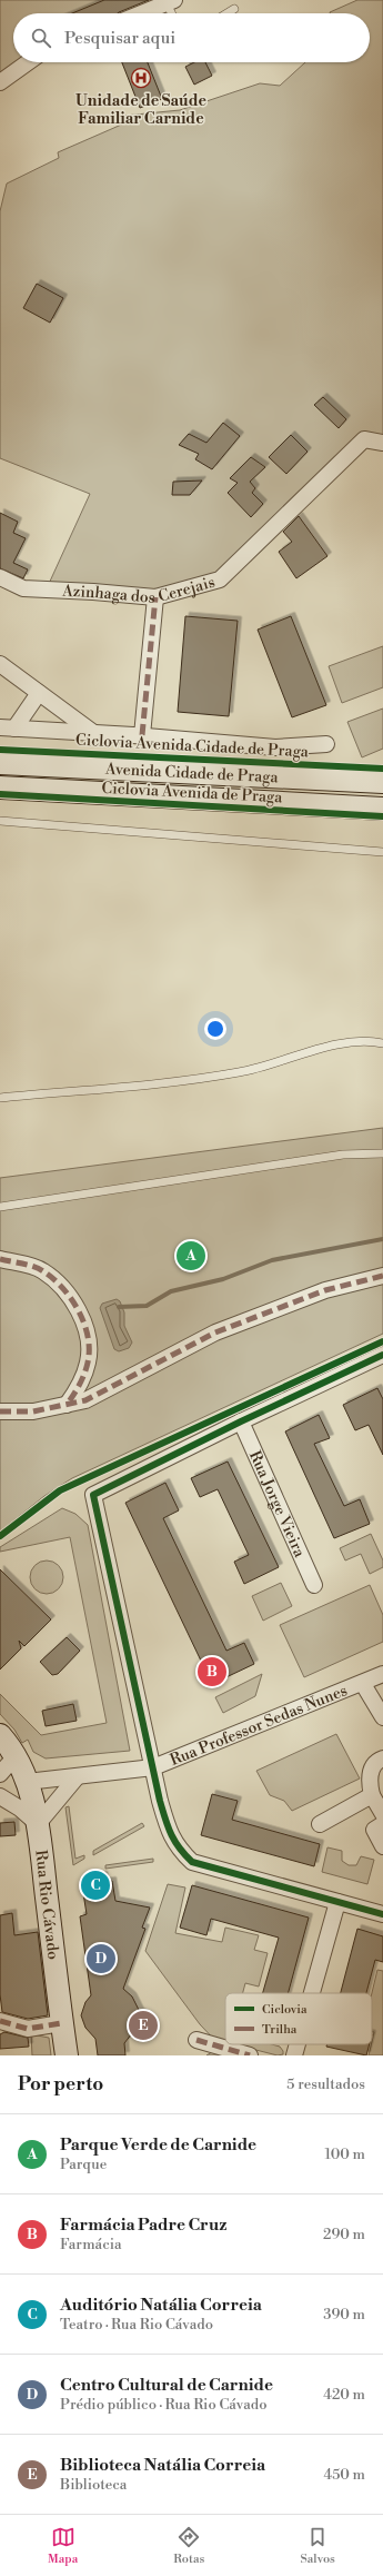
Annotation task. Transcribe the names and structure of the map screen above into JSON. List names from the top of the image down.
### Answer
{
  "streets": {
    "main road": ["Avenida Cidade de Praga", "Rua Rio Cávado"],
    "street": ["Azinhaga dos Cerejais", "Rua Jorge Vieira", "Rua Professor Sedas Nunes"],
    "cycle path": ["Ciclovia Avenida Cidade de Praga", "Ciclovia Avenida de Praga"]
  },
  "crossings": [
    ["Rua Professor Sedas Nunes", "Rua Rio Cávado"]
  ],
  "places": {
    "hospital": ["Unidade de Saúde Familiar Carnide"]
  },
  "legend": ["Ciclovia", "Trilha"],
  "page": {
    "search": "Pesquisar aqui",
    "pins": [
      "A",
      "B",
      "C",
      "D",
      "E"
    ],
    "heading": ["Por perto", "5 resultados"],
    "list": [
      {
        "mark": "A",
        "name": "Parque Verde de Carnide",
        "note": "Parque",
        "value": "100 m"
      },
      {
        "mark": "B",
        "name": "Farmácia Padre Cruz",
        "note": "Farmácia",
        "value": "290 m"
      },
      {
        "mark": "C",
        "name": "Auditório Natália Correia",
        "note": "Teatro · Rua Rio Cávado",
        "value": "390 m"
      },
      {
        "mark": "D",
        "name": "Centro Cultural de Carnide",
        "note": "Prédio público · Rua Rio Cávado",
        "value": "420 m"
      },
      {
        "mark": "E",
        "name": "Biblioteca Natália Correia",
        "note": "Biblioteca",
        "value": "450 m"
      }
    ],
    "nav": ["Mapa", "Rotas", "Salvos"]
  }
}
